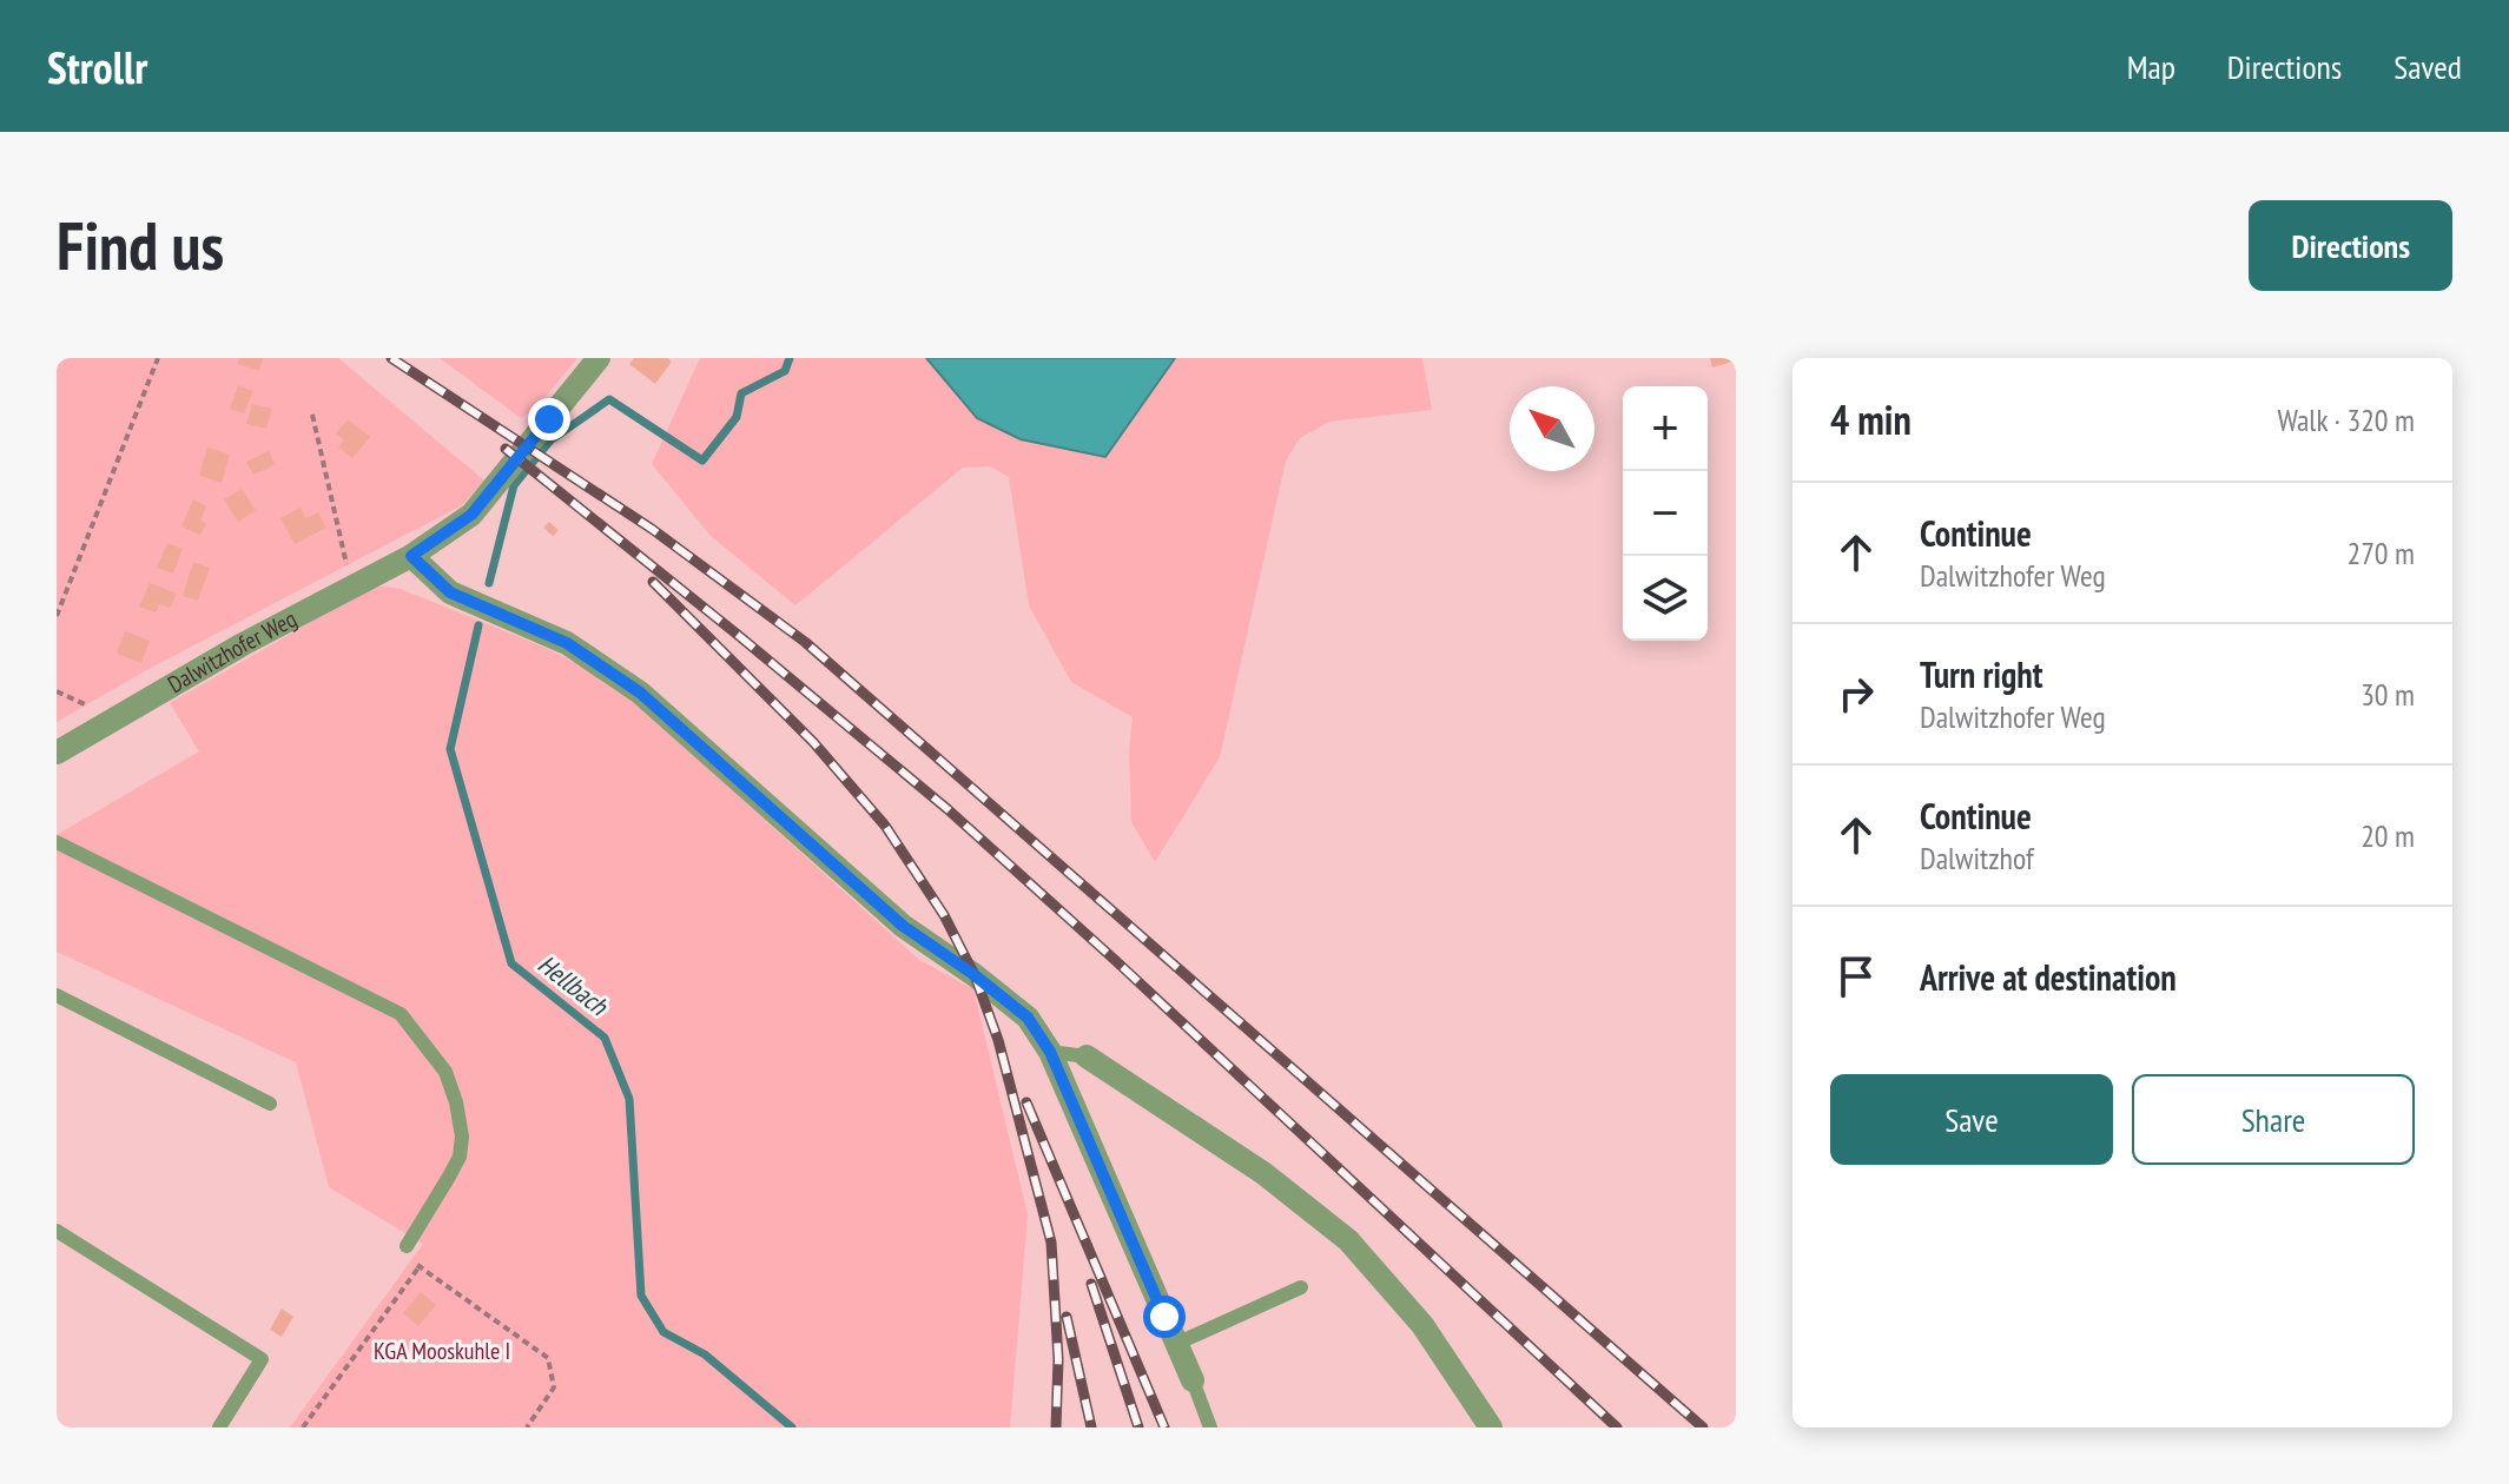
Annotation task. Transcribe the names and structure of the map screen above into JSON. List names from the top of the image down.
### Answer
{
  "streets": {
    "street": ["Dalwitzhofer Weg"]
  },
  "water": ["Hellbach"],
  "parks": ["KGA Mooskuhle I"],
  "north": "top left",
  "page": {
    "header": "Strollr",
    "nav": ["Map", "Directions", "Saved"],
    "buttons": [
      "Directions",
      ["Save", "Share"]
    ],
    "title": "Find us",
    "heading": ["4 min", "Walk · 320 m"],
    "map_buttons": ["+", "−"],
    "list": [
      ["Continue", "Dalwitzhofer Weg", "270 m"],
      ["Turn right", "Dalwitzhofer Weg", "30 m"],
      ["Continue", "Dalwitzhof", "20 m"],
      "Arrive at destination"
    ]
  }
}
